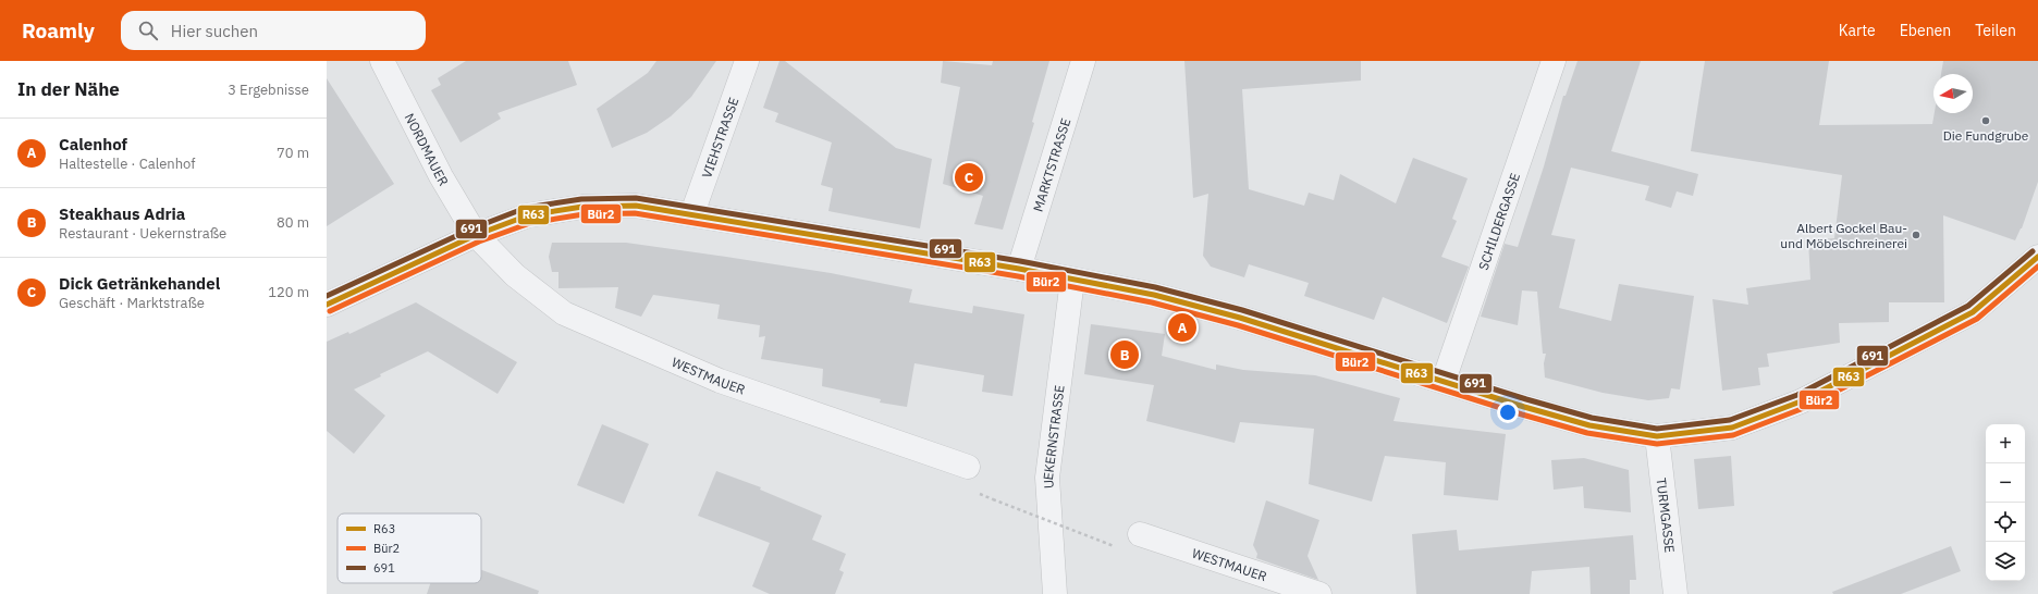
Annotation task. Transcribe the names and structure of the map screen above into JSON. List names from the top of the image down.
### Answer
{
  "streets": {
    "street": [
      "VIEHSTRASSE",
      "NORDMAUER",
      "MARKTSTRASSE",
      "SCHILDERGASSE",
      "WESTMAUER",
      "UEKERNSTRASSE",
      "TURMGASSE"
    ]
  },
  "crossings": [
    ["NORDMAUER", "WESTMAUER"]
  ],
  "places": ["Die Fundgrube", "Albert Gockel Bau- und Möbelschreinerei"],
  "lines": ["transit line 691", "transit line R63", "transit line Bür2"],
  "legend": ["R63", "Bür2", "691"],
  "north": "left",
  "page": {
    "header": "Roamly",
    "search": "Hier suchen",
    "nav": ["Karte", "Ebenen", "Teilen"],
    "heading": ["In der Nähe", "3 Ergebnisse"],
    "list": [
      {
        "mark": "A",
        "name": "Calenhof",
        "note": "Haltestelle · Calenhof",
        "value": "70 m"
      },
      {
        "mark": "B",
        "name": "Steakhaus Adria",
        "note": "Restaurant · Uekernstraße",
        "value": "80 m"
      },
      {
        "mark": "C",
        "name": "Dick Getränkehandel",
        "note": "Geschäft · Marktstraße",
        "value": "120 m"
      }
    ],
    "pins": ["C", "A", "B"],
    "map_buttons": ["+", "−"]
  }
}
